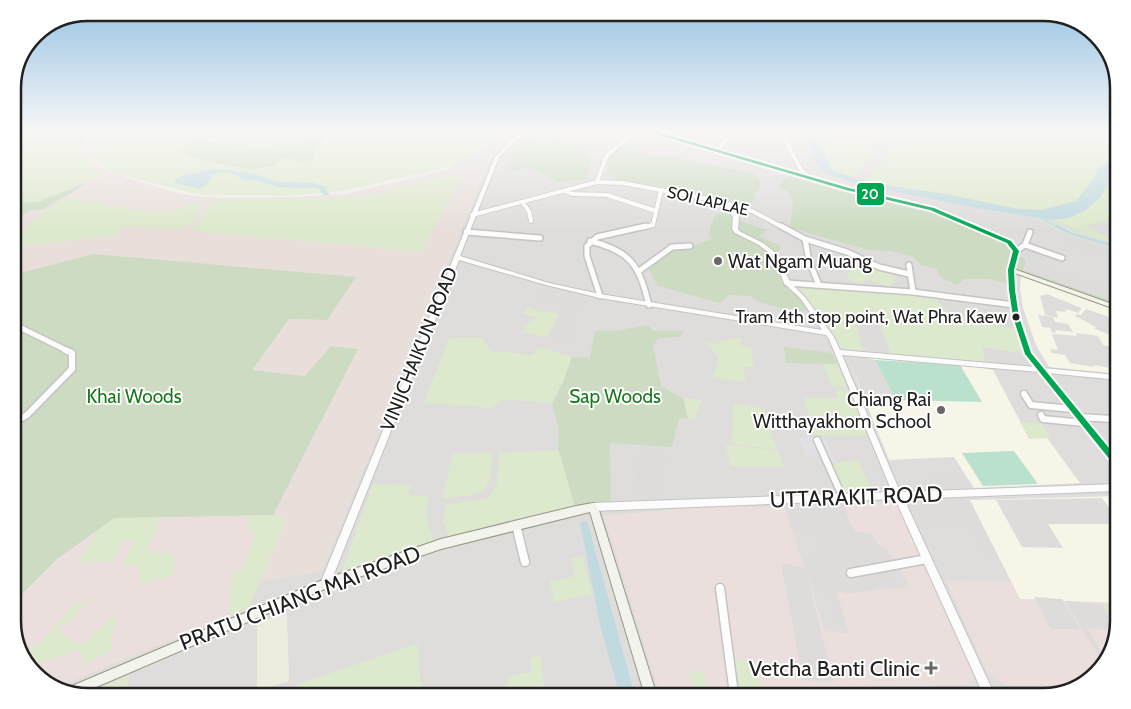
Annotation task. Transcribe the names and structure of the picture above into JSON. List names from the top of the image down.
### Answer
{
  "streets": {
    "main road": ["PRATU CHIANG MAI ROAD"],
    "street": ["SOI LAPLAE", "VINIJCHAIKUN ROAD", "UTTARAKIT ROAD"]
  },
  "crossings": [
    ["SOI LAPLAE", "VINIJCHAIKUN ROAD"],
    ["VINIJCHAIKUN ROAD", "PRATU CHIANG MAI ROAD"],
    ["UTTARAKIT ROAD", "PRATU CHIANG MAI ROAD"]
  ],
  "parks": ["Khai Woods", "Sap Woods"],
  "places": {
    "other": ["Wat Ngam Muang", "Tram 4th stop point, Wat Phra Kaew", "Chiang Rai Witthayakhom School"],
    "health": ["Vetcha Banti Clinic"]
  },
  "lines": ["transit line 20"]
}
